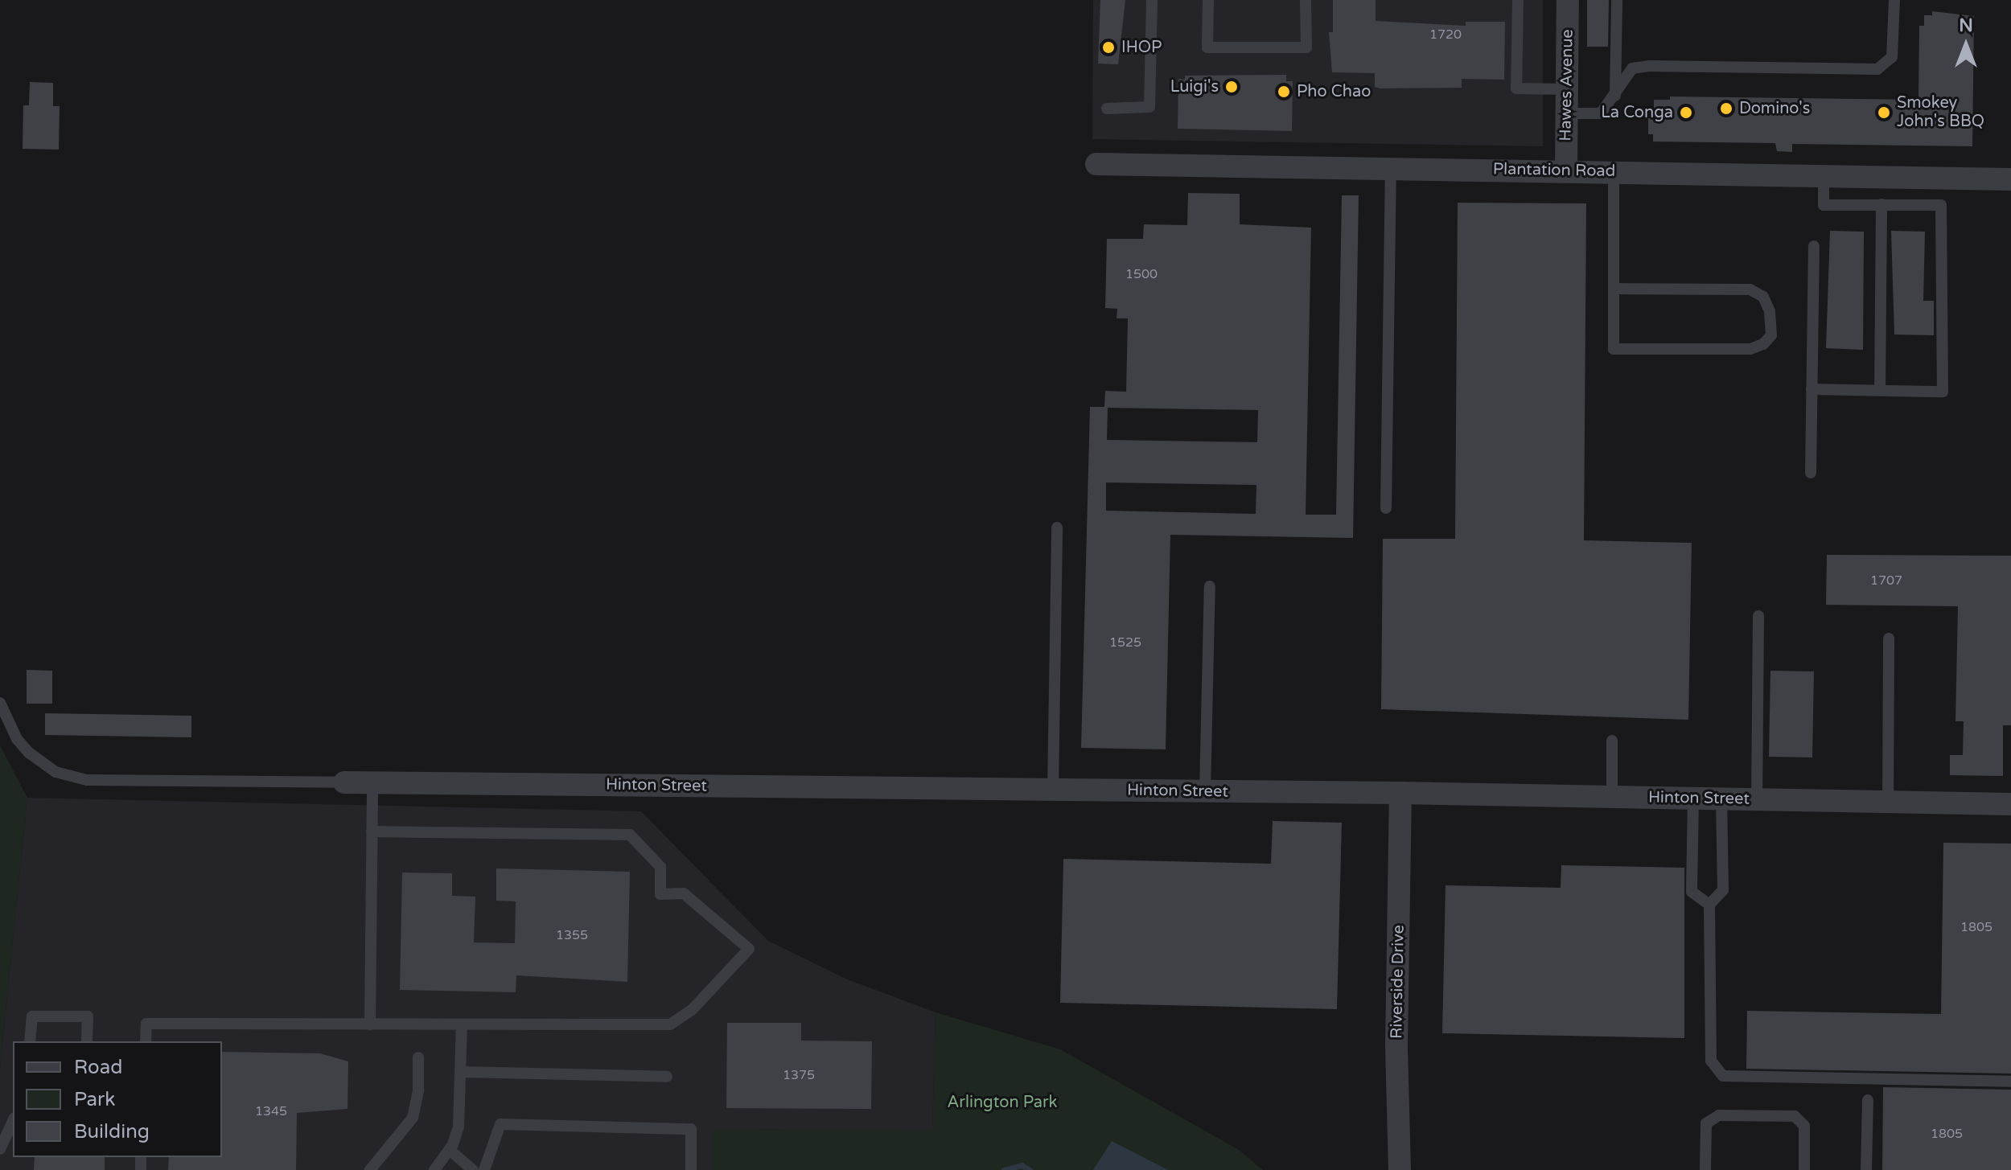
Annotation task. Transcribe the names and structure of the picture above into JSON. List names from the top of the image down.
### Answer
{
  "streets": {
    "street": [
      "Hawes Avenue",
      "Plantation Road",
      "Hinton Street",
      "Riverside Drive"
    ]
  },
  "crossings": [
    ["Hawes Avenue", "Plantation Road"],
    ["Hinton Street", "Riverside Drive"]
  ],
  "parks": ["Arlington Park"],
  "places": [
    "IHOP",
    "Luigi's",
    "Pho Chao",
    "Domino's",
    "La Conga",
    "Smokey John's BBQ"
  ],
  "house_numbers": [
    "1720",
    "1500",
    "1707",
    "1525",
    "1805",
    "1355",
    "1375",
    "1345",
    "1805"
  ],
  "legend": ["Road", "Park", "Building"],
  "north": "top"
}
